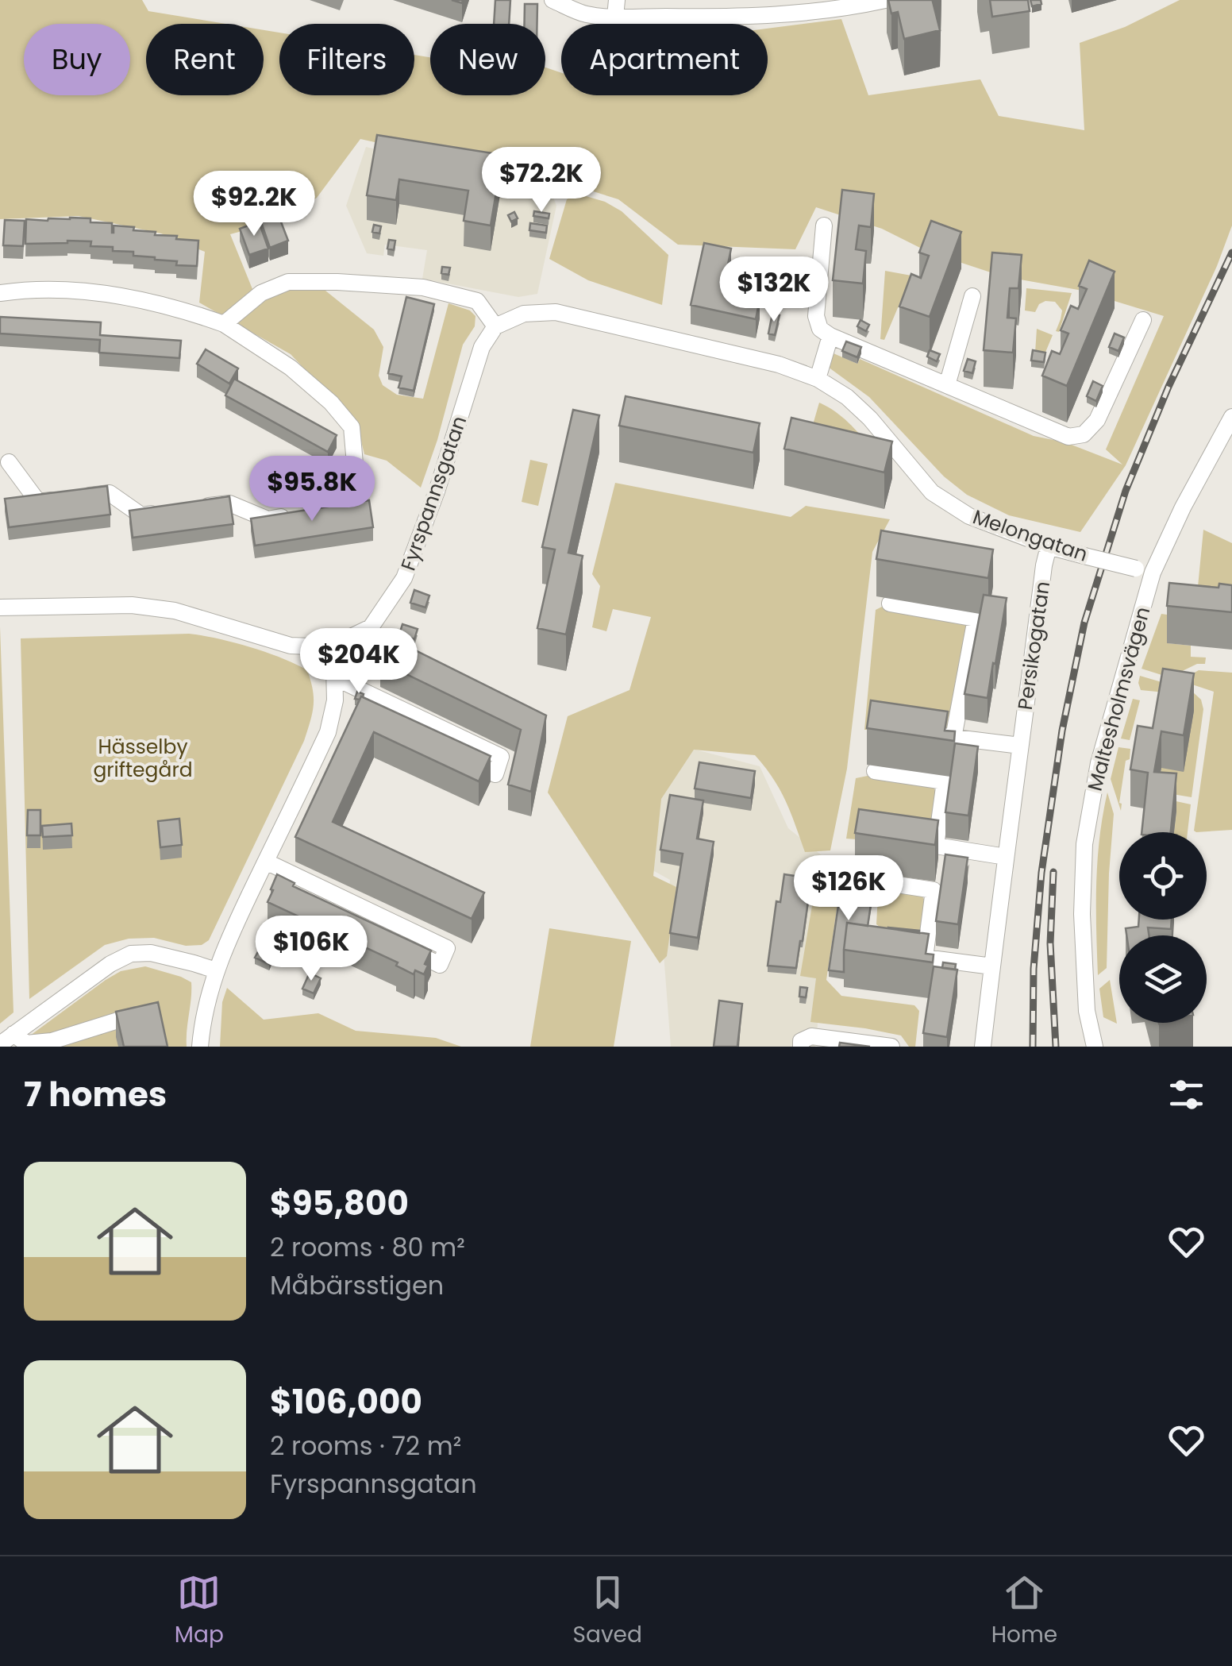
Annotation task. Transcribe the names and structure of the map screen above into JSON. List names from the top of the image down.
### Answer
{
  "streets": {
    "street": [
      "Fyrspannsgatan",
      "Melongatan",
      "Persikogatan",
      "Maltesholmsvägen"
    ]
  },
  "crossings": [
    ["Fyrspannsgatan", "Melongatan"],
    ["Melongatan", "Persikogatan"],
    ["Melongatan", "Maltesholmsvägen"]
  ],
  "parks": ["Hässelby griftegård"],
  "page": {
    "chip": [
      "Buy",
      "Rent",
      "Filters",
      "New",
      "Apartment"
    ],
    "price": [
      "$72.2K",
      "$92.2K",
      "$132K",
      "$95.8K",
      "$204K",
      "$126K",
      "$106K"
    ],
    "heading": "7 homes",
    "list": [
      {
        "name": "$95,800",
        "note": "2 rooms · 80 m² · Måbärsstigen"
      },
      {
        "name": "$106,000",
        "note": "2 rooms · 72 m² · Fyrspannsgatan"
      }
    ],
    "tabs": ["Map", "Saved", "Home"]
  }
}
